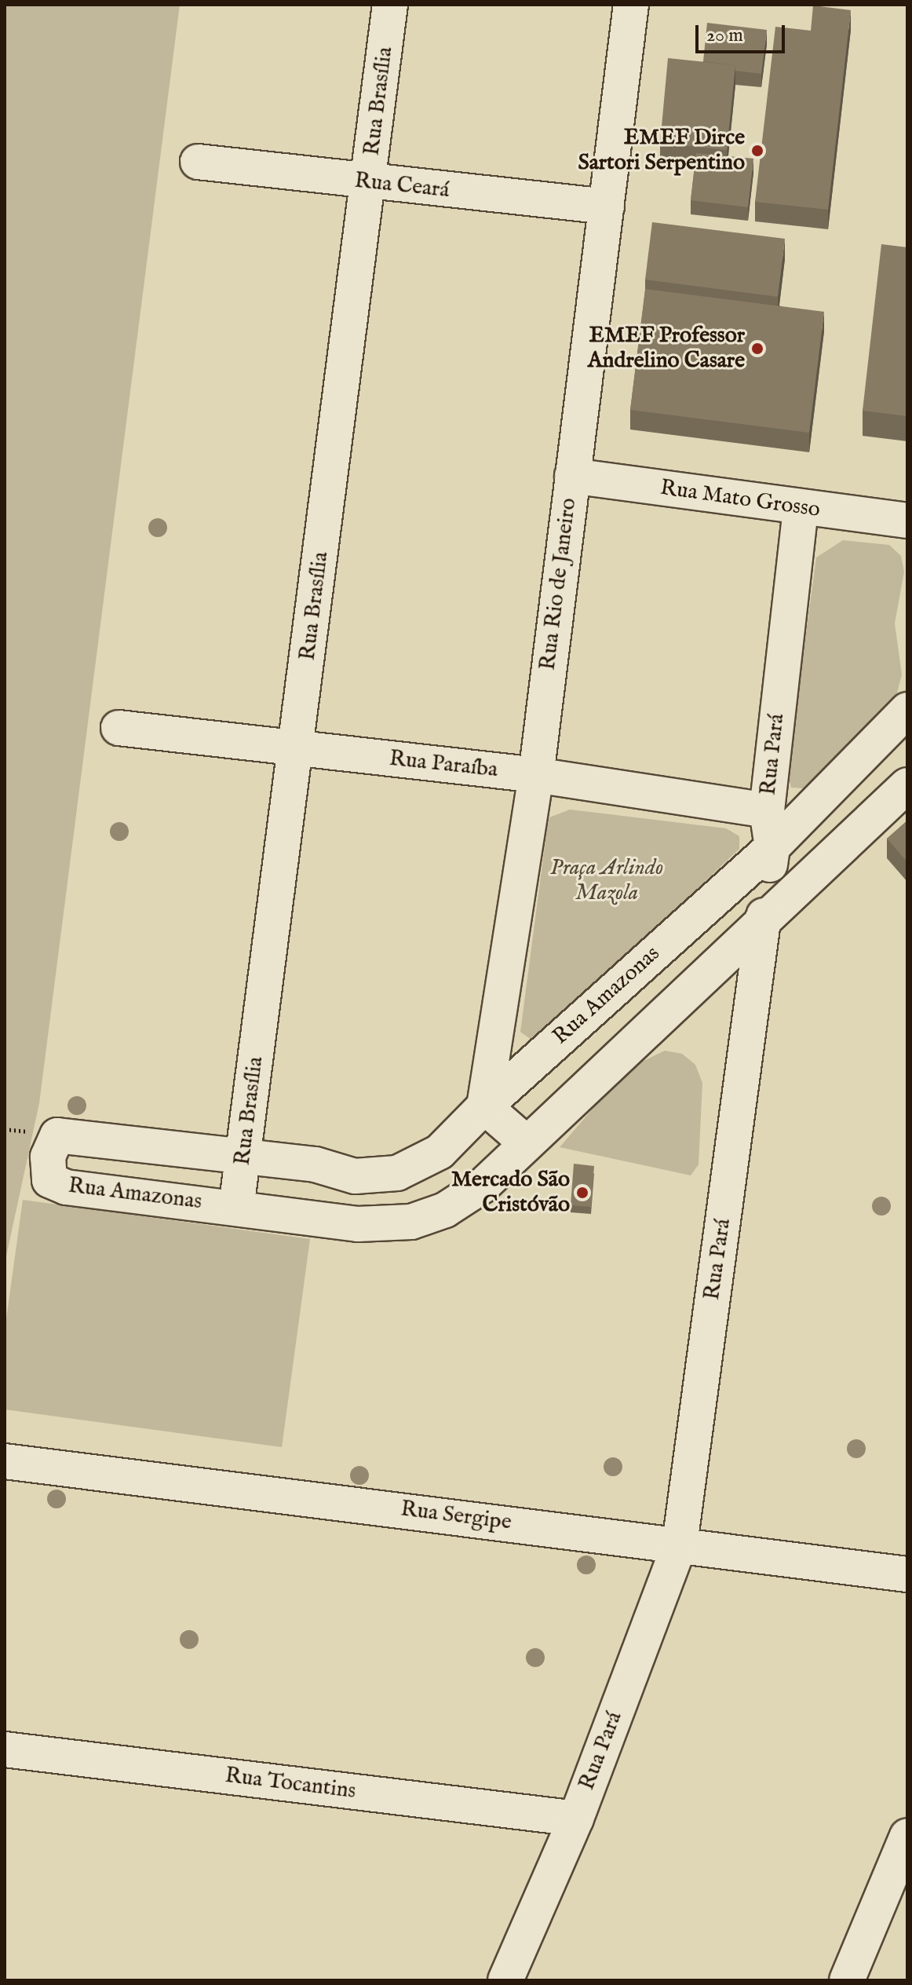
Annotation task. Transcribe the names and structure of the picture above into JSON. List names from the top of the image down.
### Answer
{
  "streets": {
    "street": [
      "Rua Brasília",
      "Rua Ceará",
      "Rua Mato Grosso",
      "Rua Rio de Janeiro",
      "Rua Pará",
      "Rua Paraíba",
      "Rua Amazonas",
      "Rua Sergipe",
      "Rua Tocantins"
    ]
  },
  "crossings": [
    ["Rua Brasília", "Rua Ceará"],
    ["Rua Brasília", "Rua Paraíba"],
    ["Rua Brasília", "Rua Amazonas"],
    ["Rua Ceará", "Rua Rio de Janeiro"],
    ["Rua Mato Grosso", "Rua Rio de Janeiro"],
    ["Rua Mato Grosso", "Rua Pará"],
    ["Rua Rio de Janeiro", "Rua Paraíba"],
    ["Rua Rio de Janeiro", "Rua Amazonas"],
    ["Rua Pará", "Rua Paraíba"],
    ["Rua Pará", "Rua Amazonas"],
    ["Rua Pará", "Rua Sergipe"],
    ["Rua Pará", "Rua Tocantins"]
  ],
  "parks": ["Praça Arlindo Mazola"],
  "places": ["EMEF Dirce Sartori Serpentino", "EMEF Professor Andrelino Casare", "Mercado São Cristóvão"],
  "scale_bar": "20 m"
}
